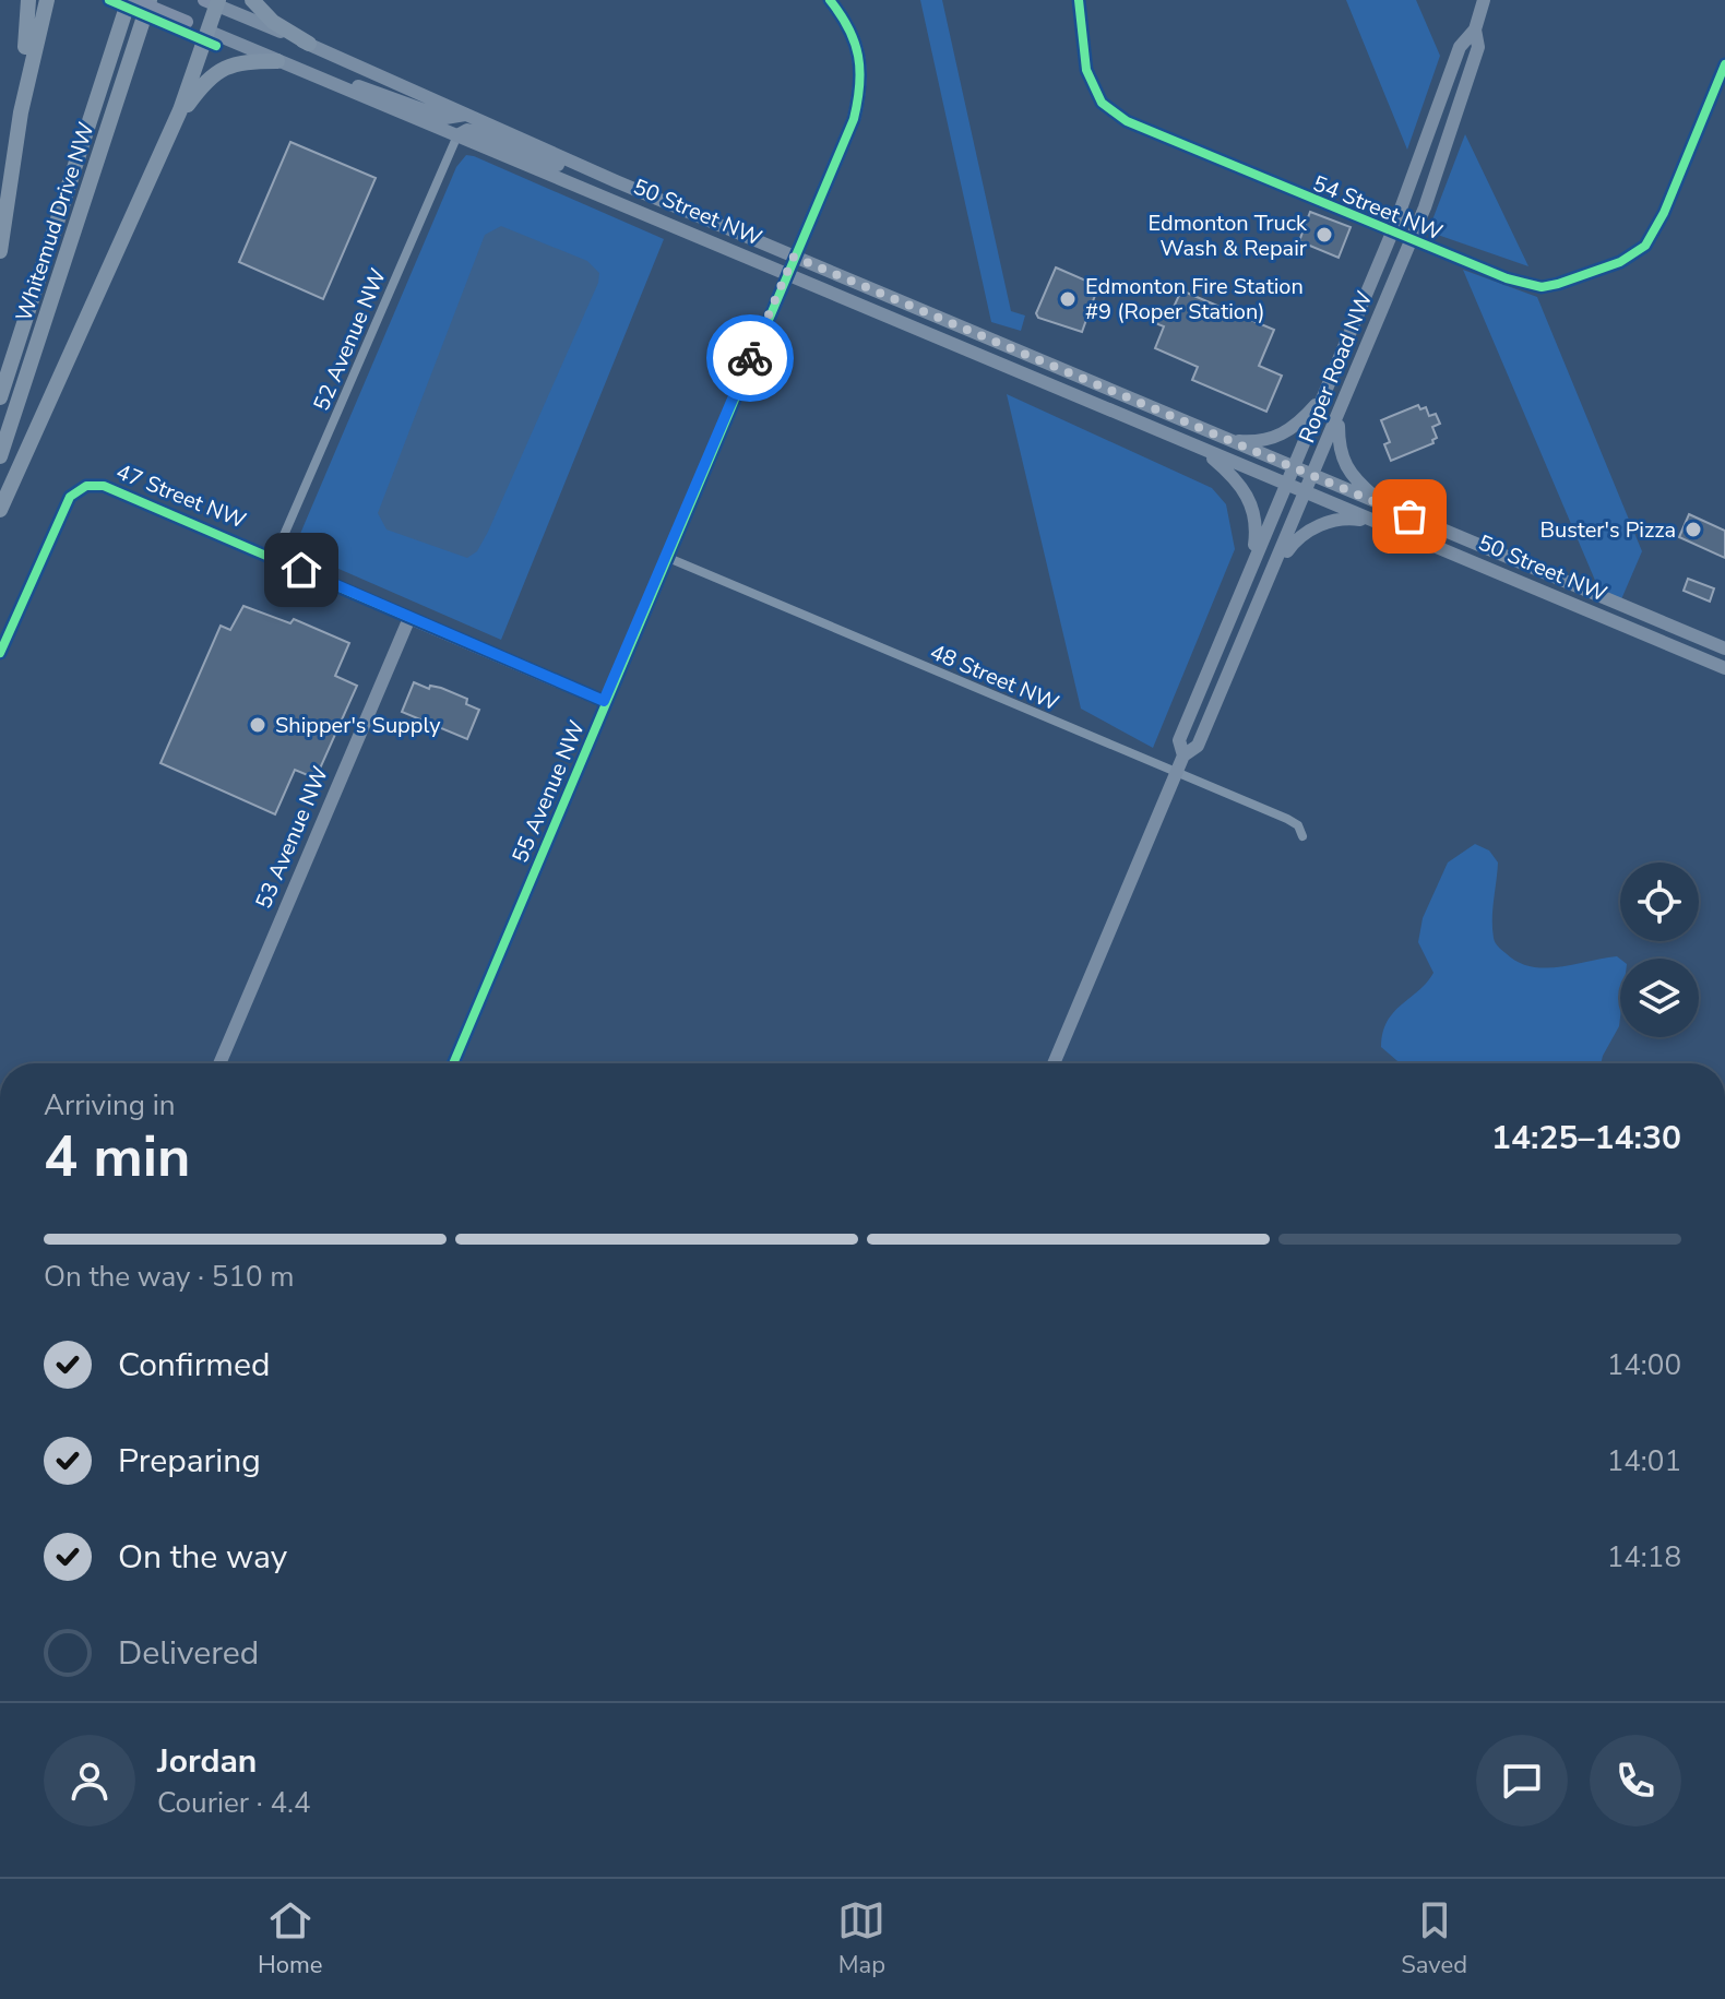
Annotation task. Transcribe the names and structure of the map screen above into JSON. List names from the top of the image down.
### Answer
{
  "streets": {
    "highway": ["Whitemud Drive NW"],
    "main road": [
      "50 Street NW",
      "Roper Road NW",
      "47 Street NW",
      "55 Avenue NW",
      "53 Avenue NW"
    ],
    "street": ["54 Street NW", "52 Avenue NW", "48 Street NW"]
  },
  "crossings": [
    ["54 Street NW", "Roper Road NW"],
    ["50 Street NW", "Whitemud Drive NW"],
    ["50 Street NW", "52 Avenue NW"],
    ["50 Street NW", "Roper Road NW"],
    ["50 Street NW", "55 Avenue NW"],
    ["52 Avenue NW", "47 Street NW"],
    ["Roper Road NW", "48 Street NW"],
    ["47 Street NW", "55 Avenue NW"],
    ["47 Street NW", "53 Avenue NW"],
    ["48 Street NW", "55 Avenue NW"]
  ],
  "places": [
    "Edmonton Truck Wash & Repair",
    "Edmonton Fire Station #9 (Roper Station)",
    "Buster's Pizza",
    "Shipper's Supply"
  ],
  "page": {
    "heading": ["4 min", "Arriving in", "14:25–14:30"],
    "panel": ["Jordan", "Courier · 4.4"],
    "bar": "On the way · 510 m",
    "list": [
      ["Confirmed", "14:00"],
      ["Preparing", "14:01"],
      ["On the way", "14:18"],
      "Delivered"
    ],
    "tabs": ["Home", "Map", "Saved"]
  }
}
